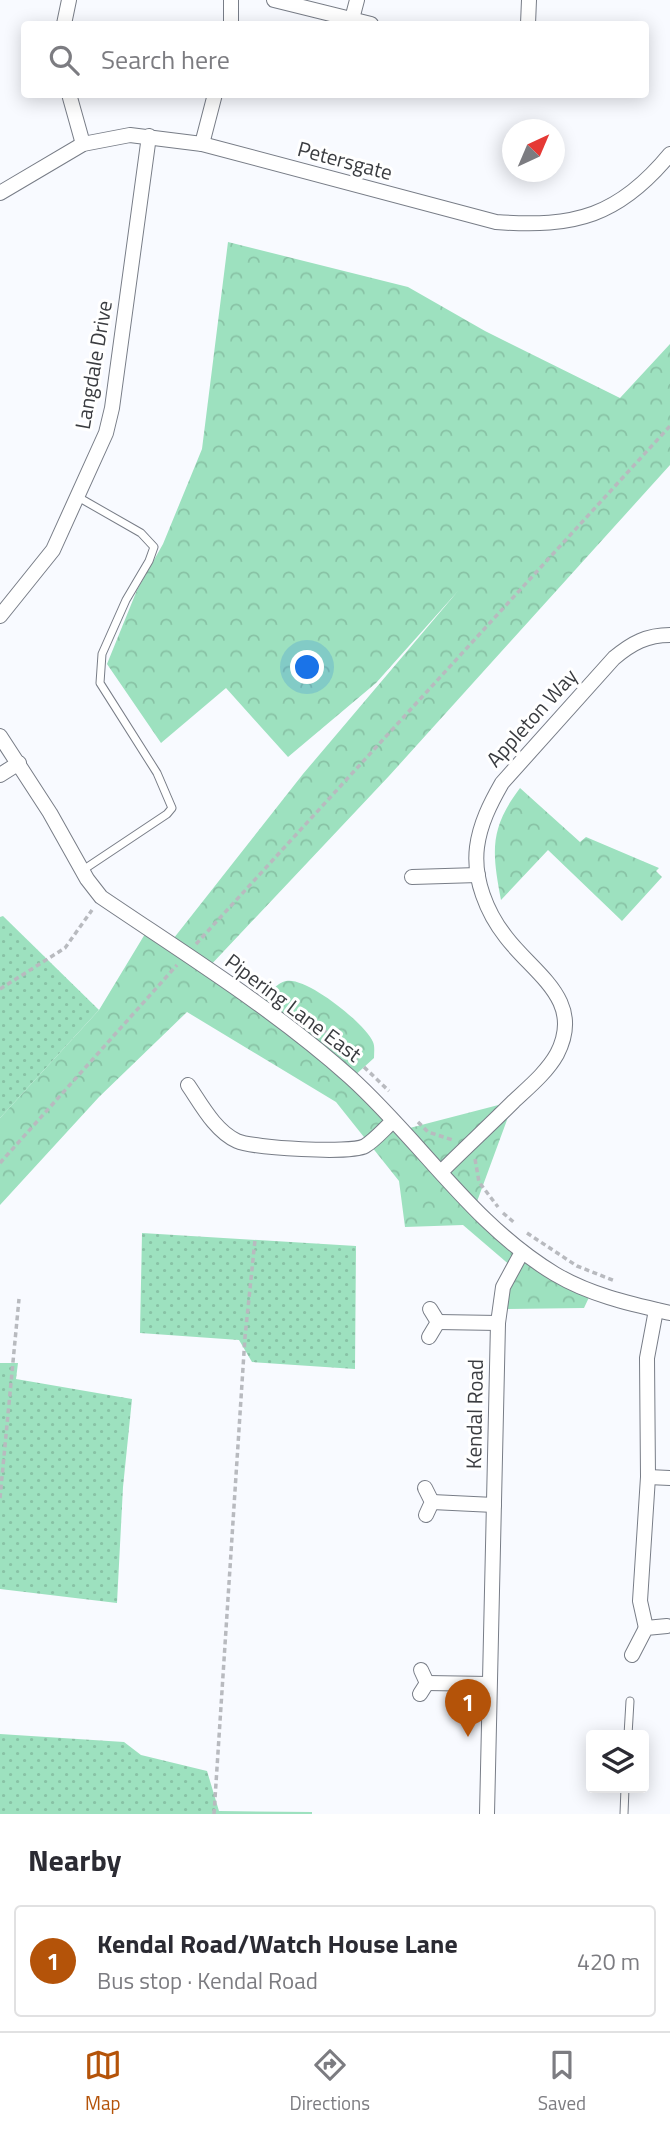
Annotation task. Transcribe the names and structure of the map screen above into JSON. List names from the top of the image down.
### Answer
{
  "streets": {
    "street": [
      "Petersgate",
      "Langdale Drive",
      "Appleton Way",
      "Pipering Lane East",
      "Kendal Road"
    ]
  },
  "crossings": [
    ["Petersgate", "Langdale Drive"],
    ["Appleton Way", "Pipering Lane East"],
    ["Pipering Lane East", "Kendal Road"]
  ],
  "north": "top right",
  "page": {
    "search": "Search here",
    "pins": "1",
    "heading": "Nearby",
    "list": [
      {
        "mark": "1",
        "name": "Kendal Road/Watch House Lane",
        "note": "Bus stop · Kendal Road",
        "value": "420 m"
      }
    ],
    "nav": ["Map", "Directions", "Saved"]
  }
}
